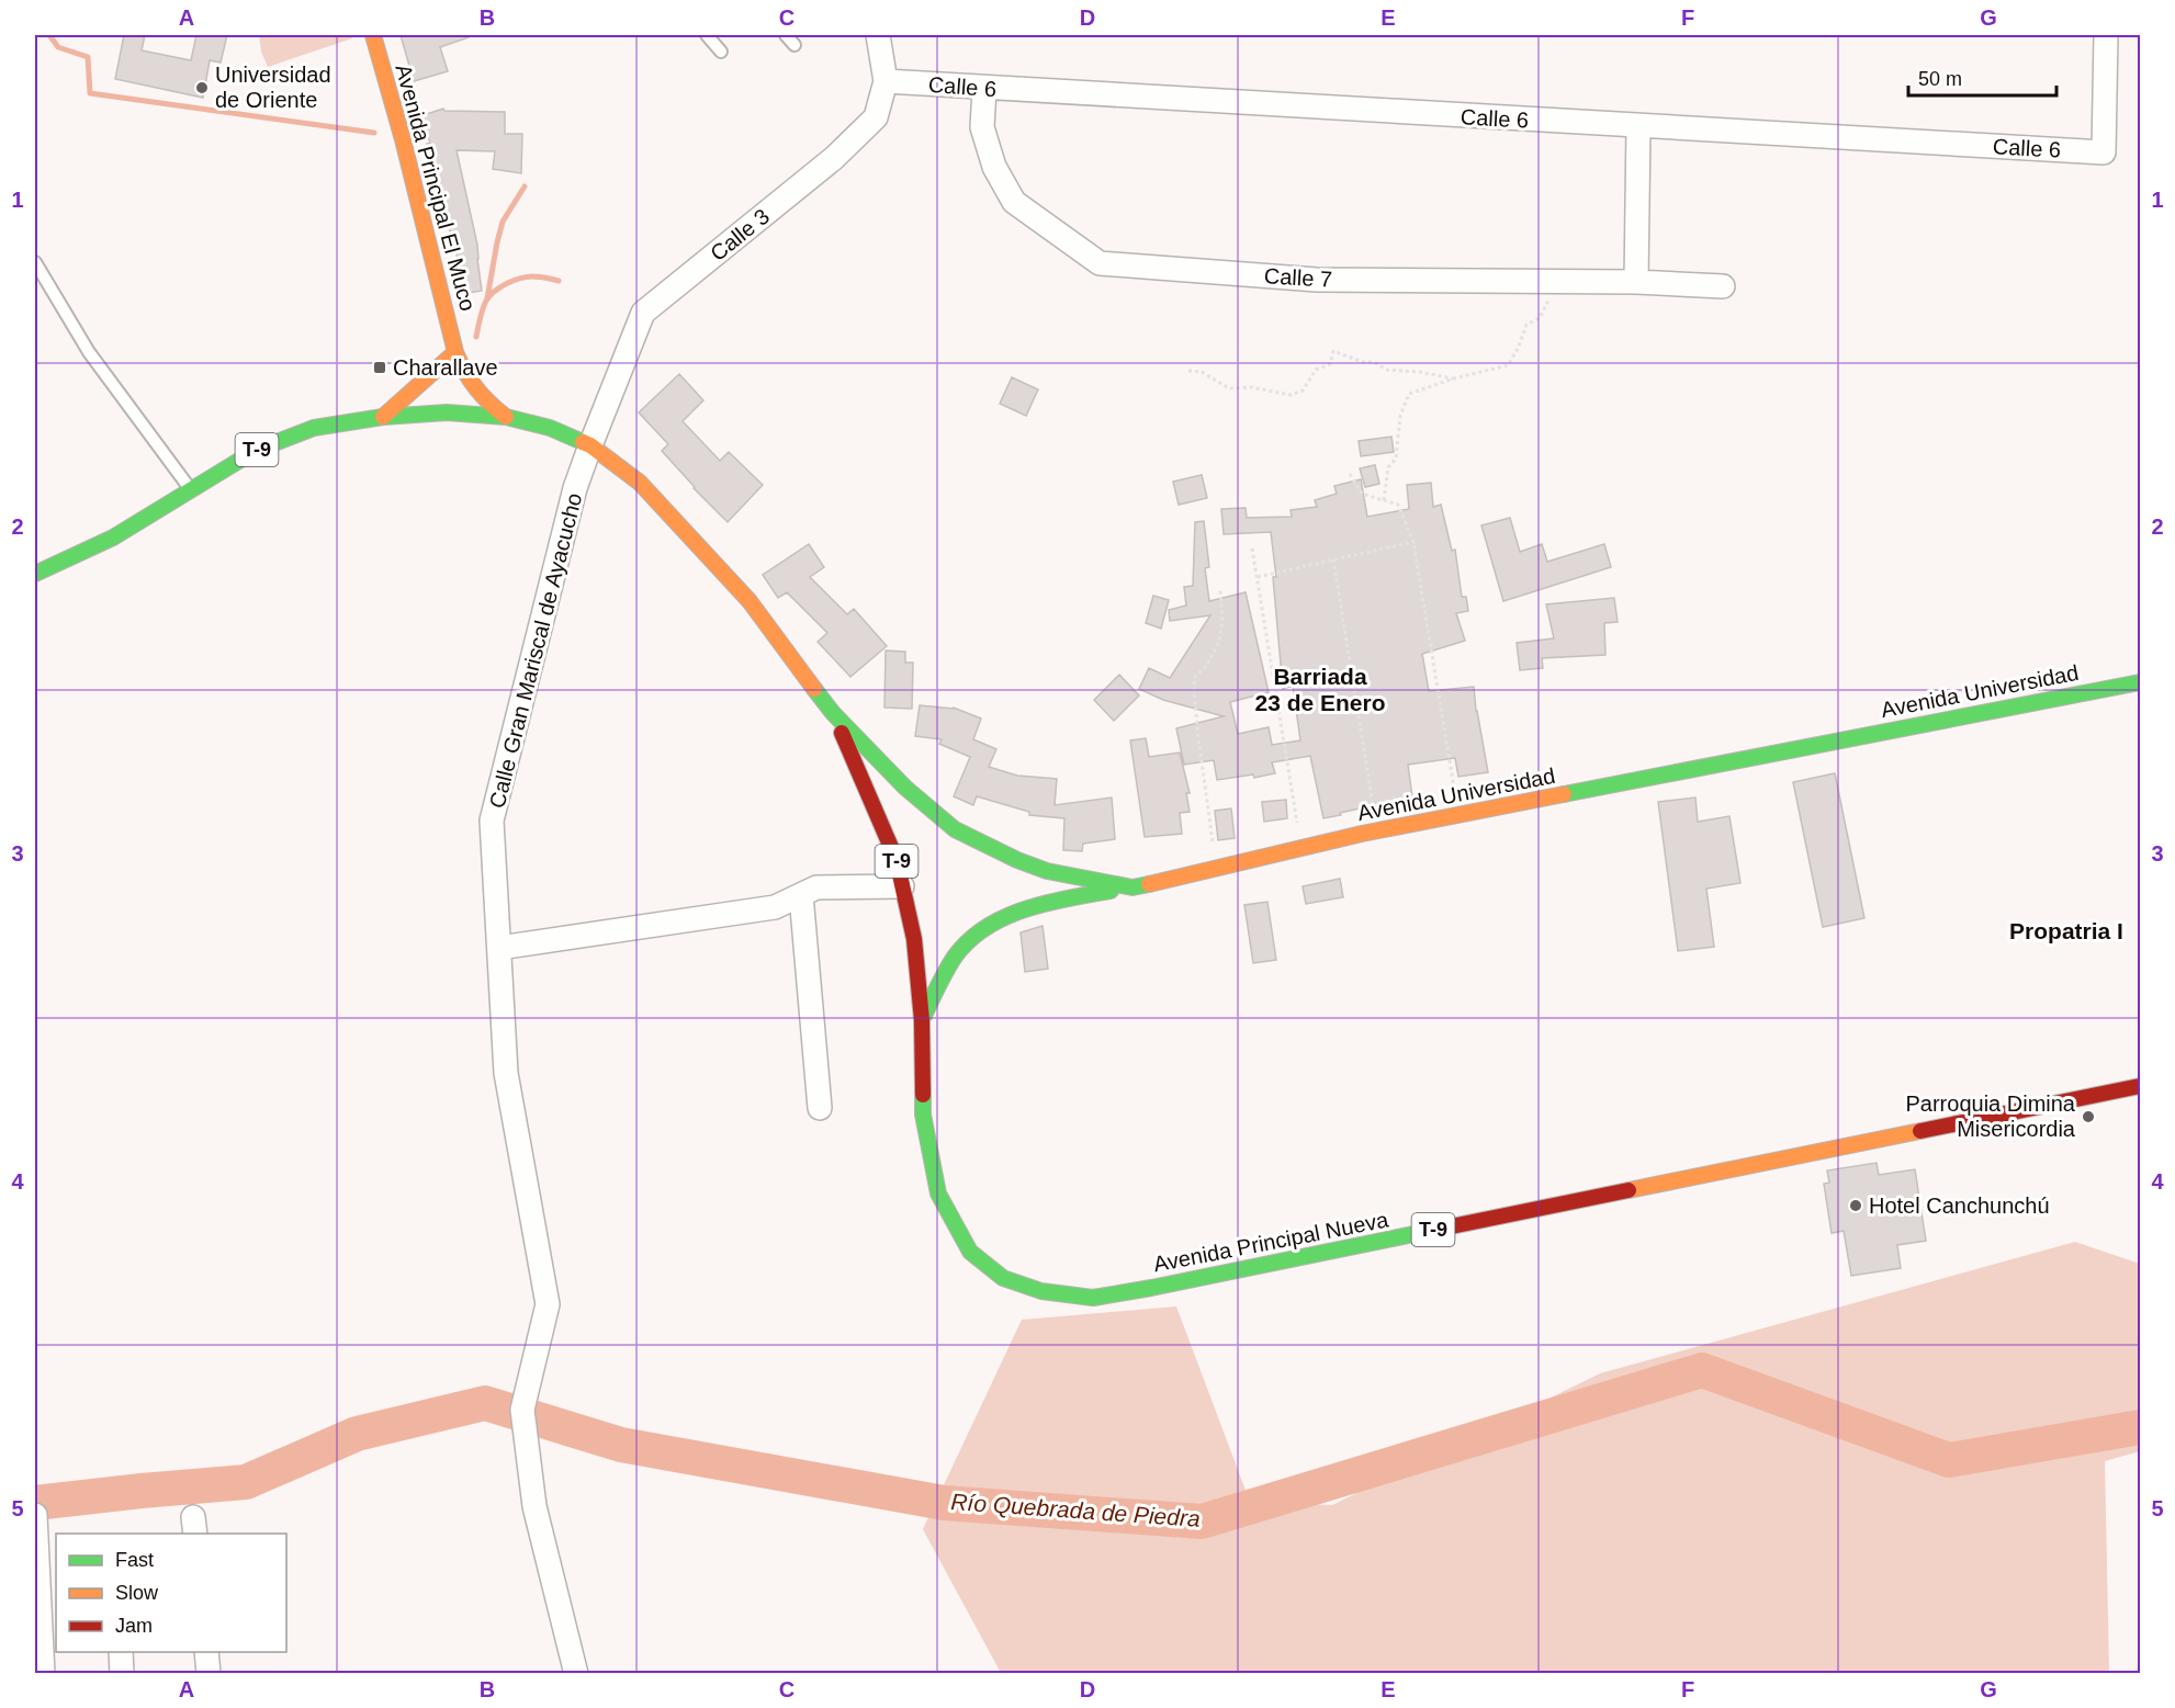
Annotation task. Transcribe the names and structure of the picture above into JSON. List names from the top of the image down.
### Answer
{
  "streets": {
    "main road": [
      "Avenida Principal El Muco",
      "T-9",
      "Avenida Universidad",
      "Avenida Principal Nueva"
    ],
    "street": [
      "Calle 6",
      "Calle 3",
      "Calle 7",
      "Calle Gran Mariscal de Ayacucho"
    ]
  },
  "crossings": [
    ["Calle 6", "Calle 3"],
    ["Calle 6", "Calle 7"],
    ["Avenida Principal El Muco", "T-9"],
    ["Calle 3", "T-9"],
    ["Calle 3", "Calle Gran Mariscal de Ayacucho"],
    ["T-9", "Calle Gran Mariscal de Ayacucho"],
    ["T-9", "Avenida Universidad"],
    ["T-9", "Avenida Principal Nueva"],
    ["Avenida Universidad", "Avenida Principal Nueva"]
  ],
  "districts": ["Barriada 23 de Enero", "Propatria I"],
  "water": ["Río Quebrada de Piedra"],
  "places": {
    "other": ["Universidad de Oriente", "Parroquia Dimina Misericordia", "Hotel Canchunchú"],
    "transit": ["Charallave"]
  },
  "legend": ["Fast", "Slow", "Jam"],
  "scale_bar": "50 m",
  "grid": {
    "columns": [
      "A",
      "B",
      "C",
      "D",
      "E",
      "F",
      "G"
    ],
    "rows": [
      "1",
      "2",
      "3",
      "4",
      "5"
    ]
  }
}
